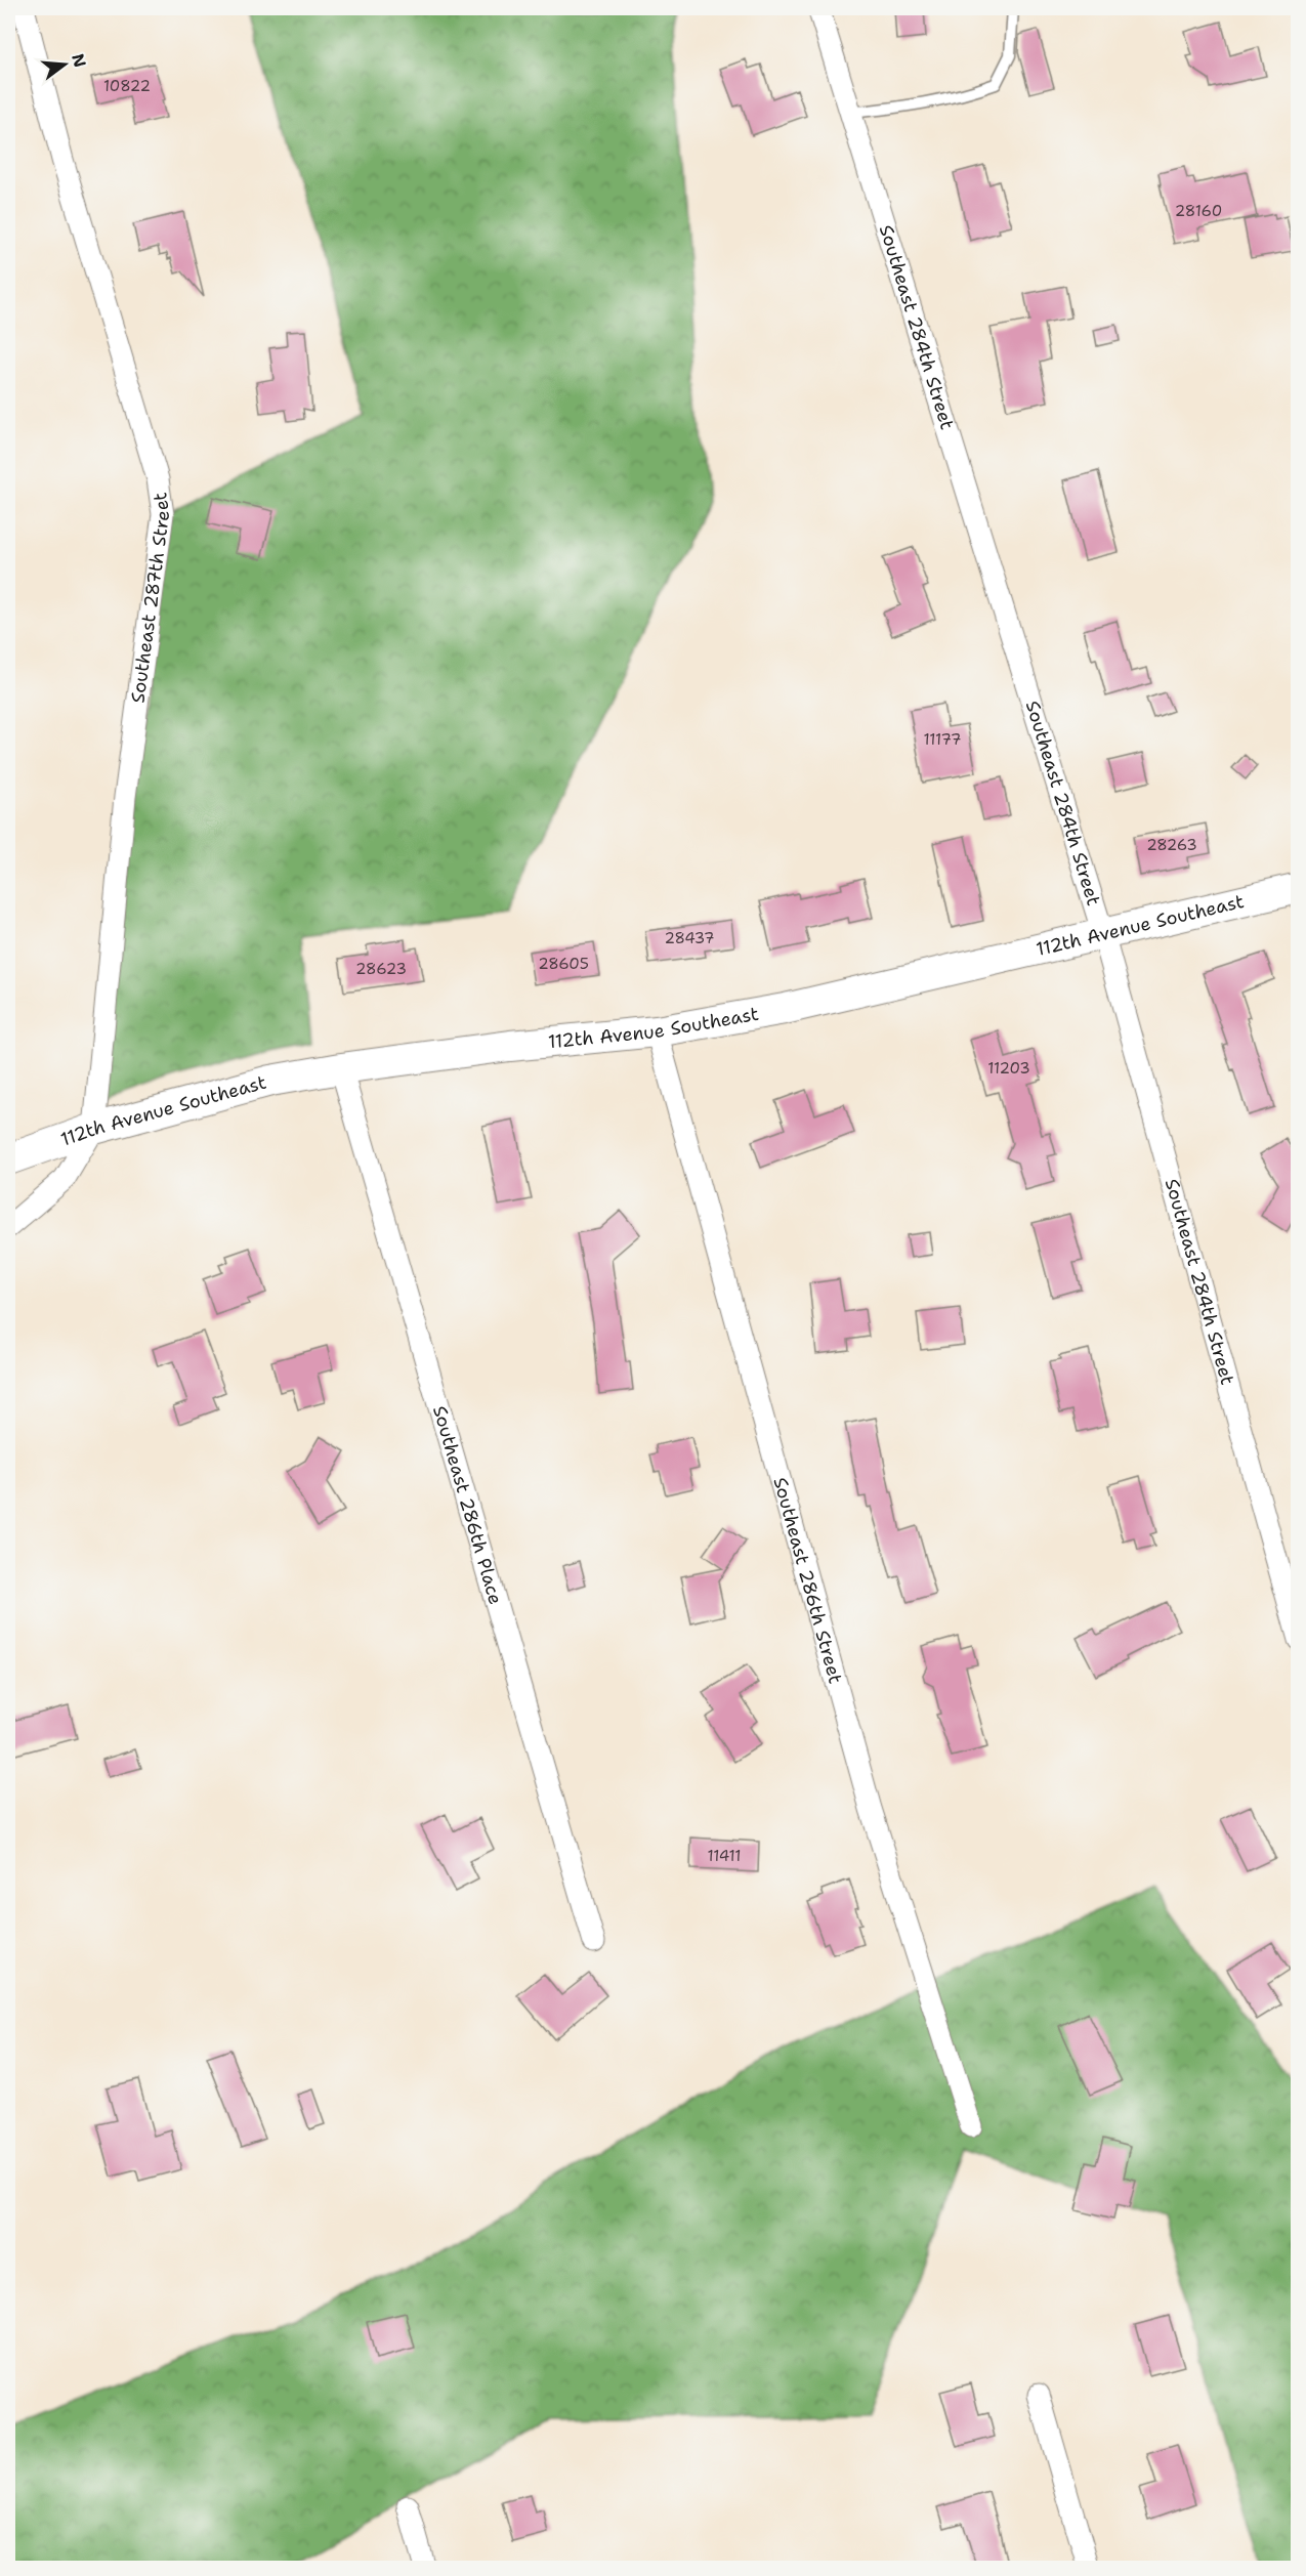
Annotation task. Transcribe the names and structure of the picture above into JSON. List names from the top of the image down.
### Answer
{
  "streets": {
    "street": [
      "Southeast 284th Street",
      "Southeast 287th Street",
      "112th Avenue Southeast",
      "Southeast 286th Place",
      "Southeast 286th Street"
    ]
  },
  "crossings": [
    ["Southeast 284th Street", "112th Avenue Southeast"],
    ["Southeast 287th Street", "112th Avenue Southeast"],
    ["112th Avenue Southeast", "Southeast 286th Place"],
    ["112th Avenue Southeast", "Southeast 286th Street"]
  ],
  "house_numbers": [
    "10822",
    "28160",
    "11177",
    "28263",
    "28437",
    "28605",
    "28623",
    "11203",
    "11411"
  ],
  "north": "right"
}
